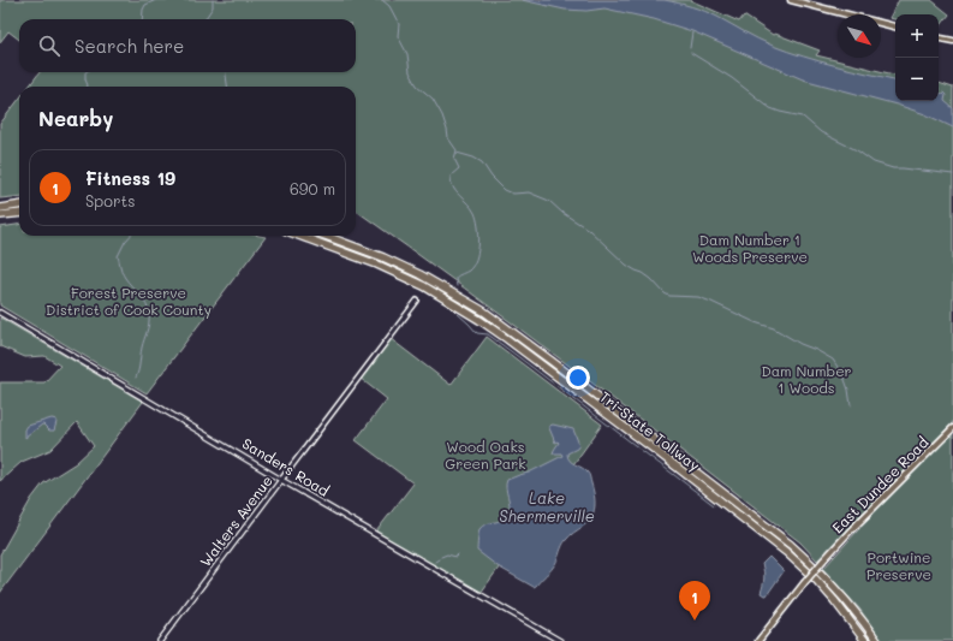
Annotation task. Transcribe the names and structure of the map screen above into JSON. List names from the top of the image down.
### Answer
{
  "streets": {
    "highway": ["Tri-State Tollway"],
    "main road": ["Sanders Road", "East Dundee Road", "Walters Avenue"]
  },
  "crossings": [
    ["Sanders Road", "Walters Avenue"]
  ],
  "water": ["Lake Shermerville"],
  "parks": [
    "Dam Number 1 Woods Preserve",
    "Forest Preserve District of Cook County",
    "Dam Number 1 Woods",
    "Wood Oaks Green Park",
    "Portwine Preserve"
  ],
  "north": "bottom right",
  "page": {
    "map_buttons": ["+", "−"],
    "search": "Search here",
    "heading": "Nearby",
    "list": [
      {
        "mark": "1",
        "name": "Fitness 19",
        "note": "Sports",
        "value": "690 m"
      }
    ],
    "pins": "1"
  }
}
